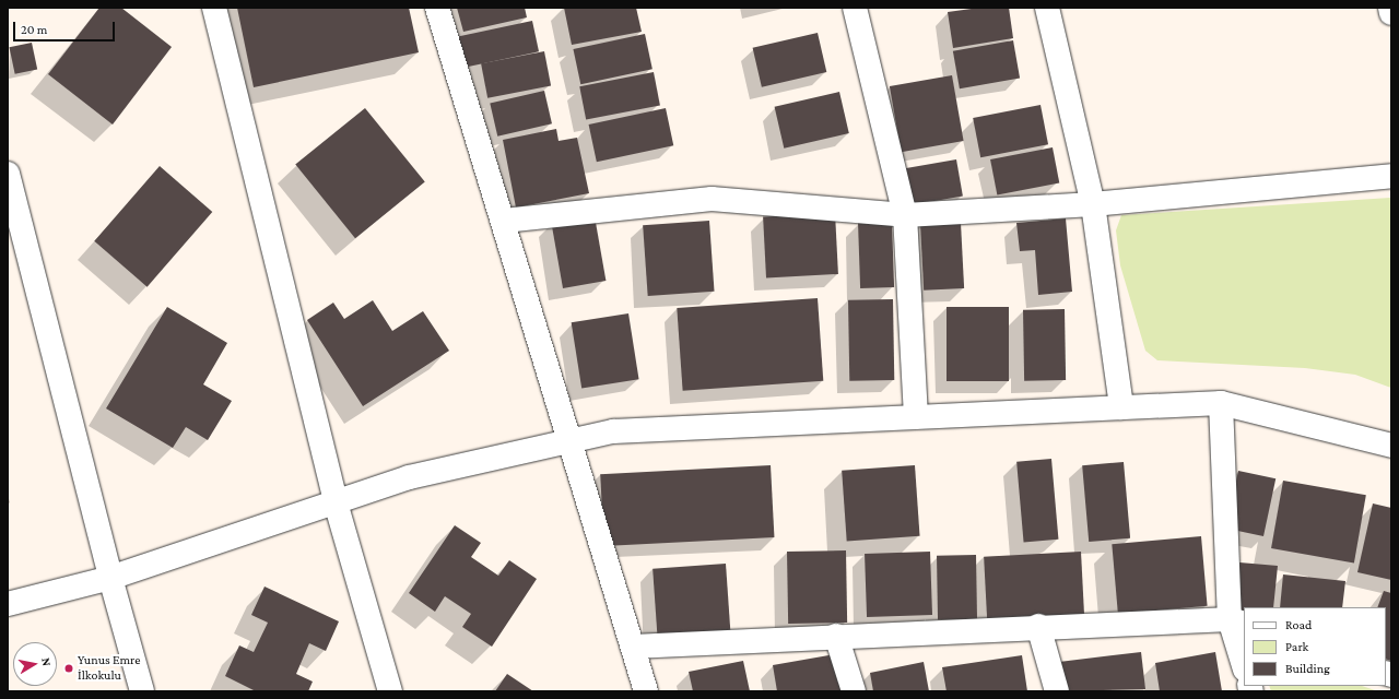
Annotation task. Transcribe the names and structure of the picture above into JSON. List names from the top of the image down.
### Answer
{
  "places": ["Yunus Emre İlkokulu"],
  "legend": ["Road", "Park", "Building"],
  "scale_bar": "20 m",
  "north": "right"
}
